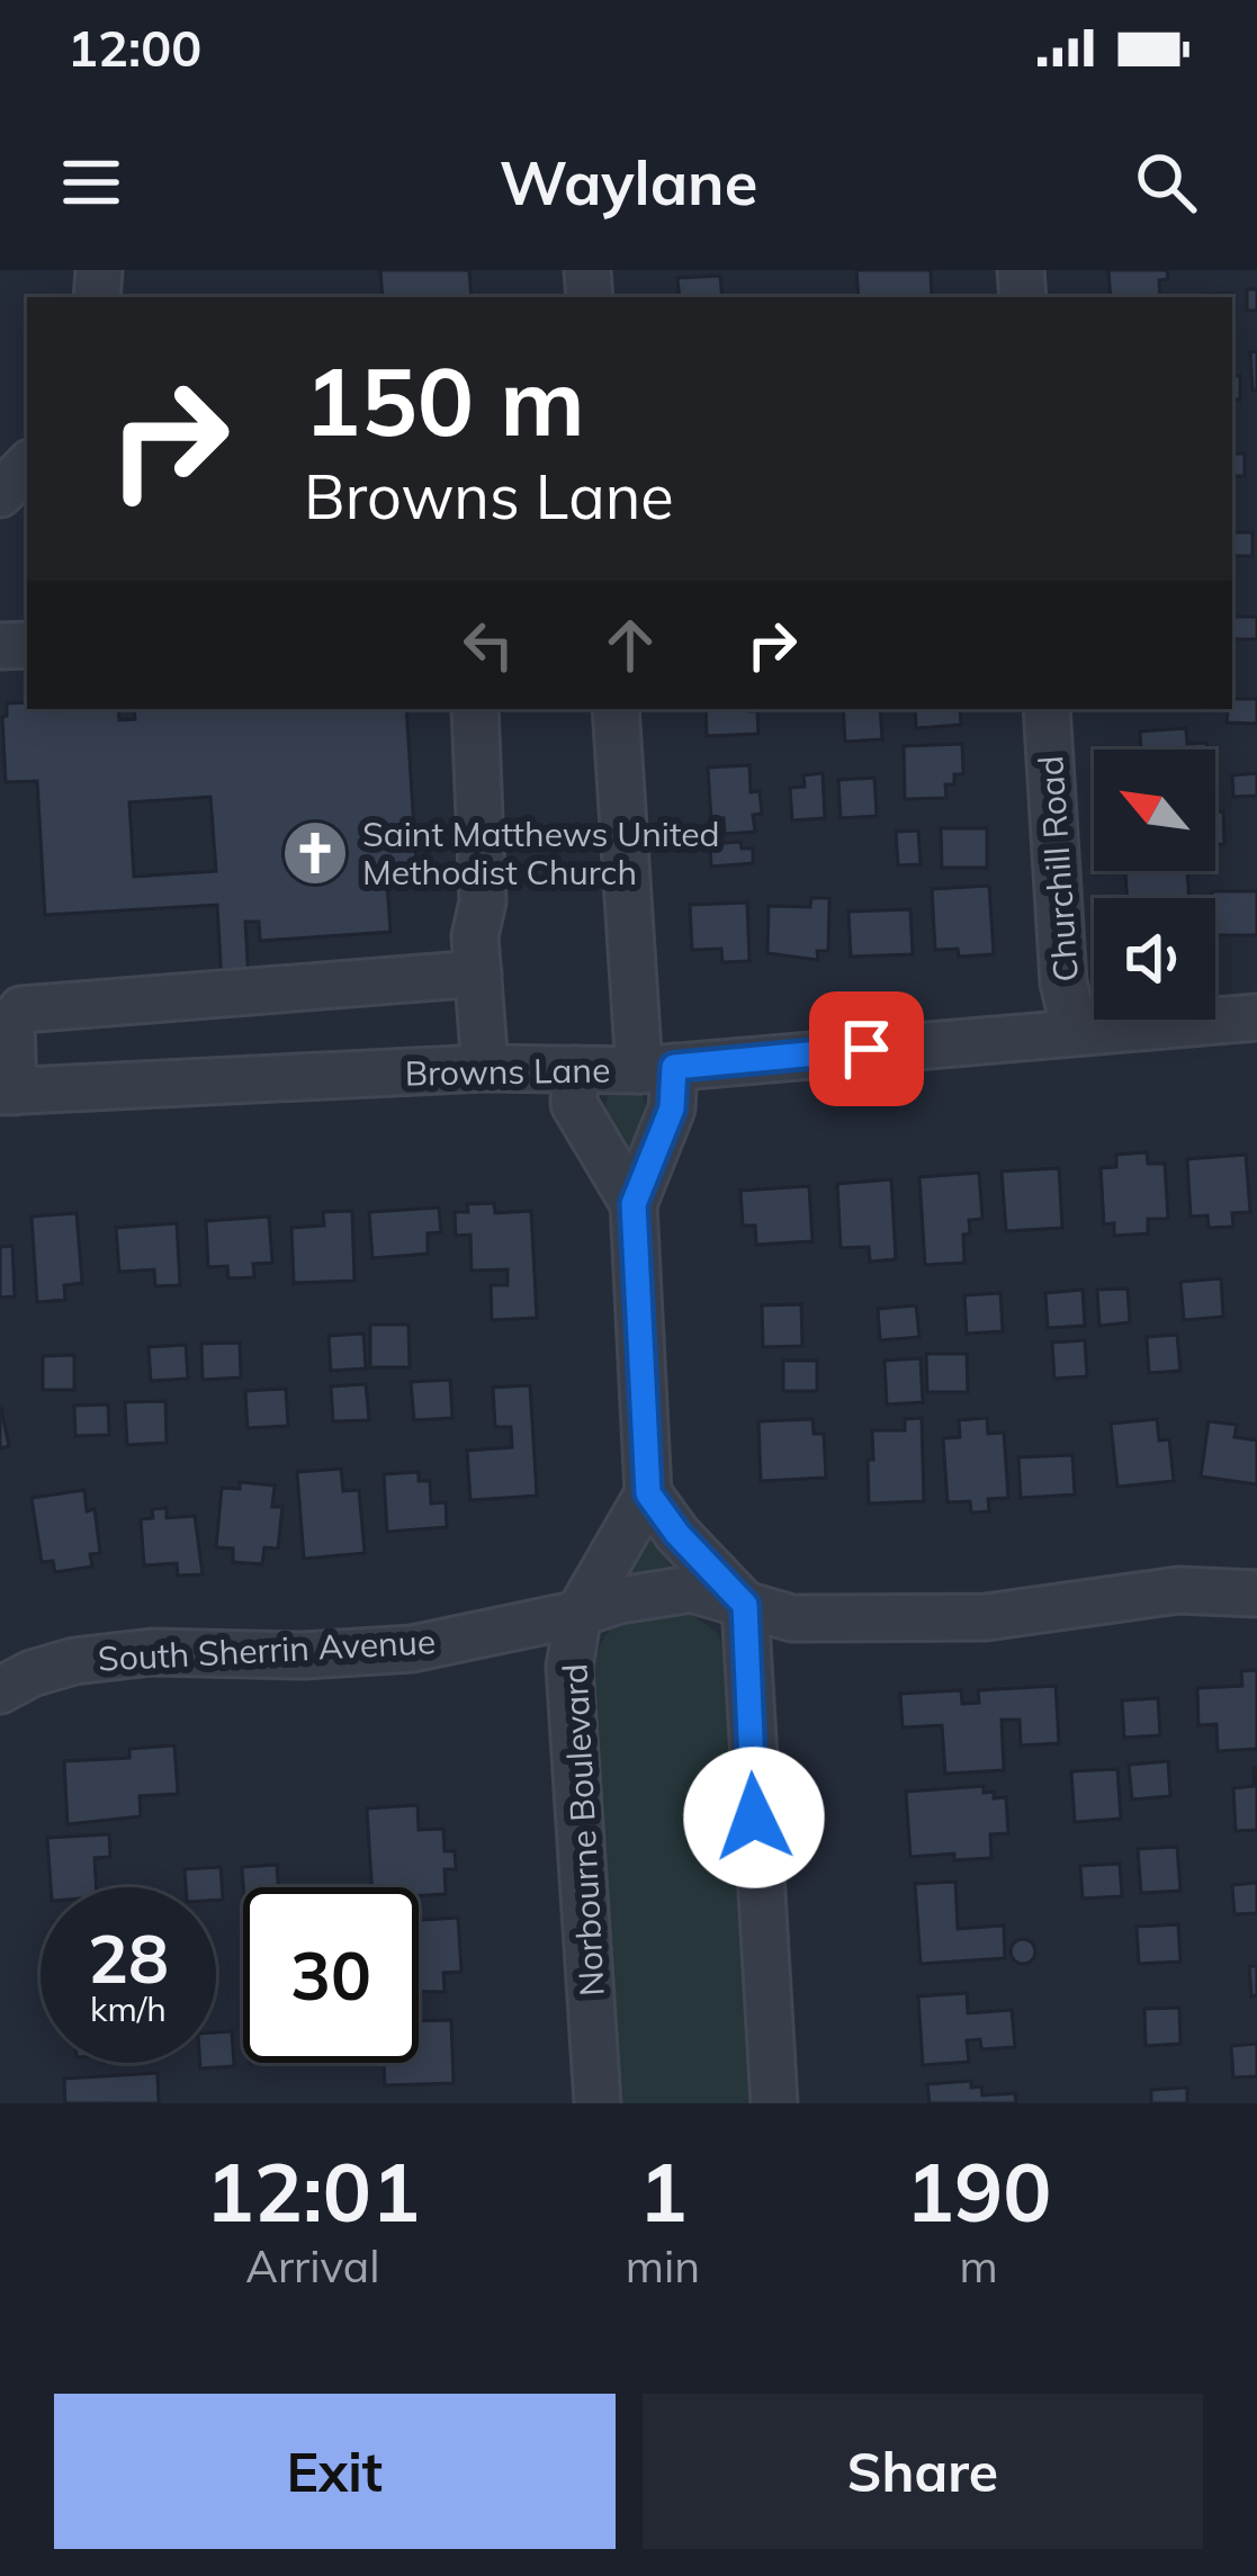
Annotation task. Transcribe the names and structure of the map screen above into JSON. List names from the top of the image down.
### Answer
{
  "streets": {
    "street": [
      "Churchill Road",
      "Browns Lane",
      "South Sherrin Avenue",
      "Norbourne Boulevard"
    ]
  },
  "crossings": [
    ["Churchill Road", "Browns Lane"],
    ["South Sherrin Avenue", "Norbourne Boulevard"]
  ],
  "places": {
    "church": ["Saint Matthews United Methodist Church"]
  },
  "north": "top left",
  "page": {
    "status": "12:00",
    "header": "Waylane",
    "turn": ["150 m", "Browns Lane"],
    "speed": "28 km/h",
    "limit": "30",
    "eta": [
      "12:01",
      "Arrival",
      "1",
      "min",
      "190",
      "m"
    ],
    "buttons": ["Exit", "Share"]
  }
}
